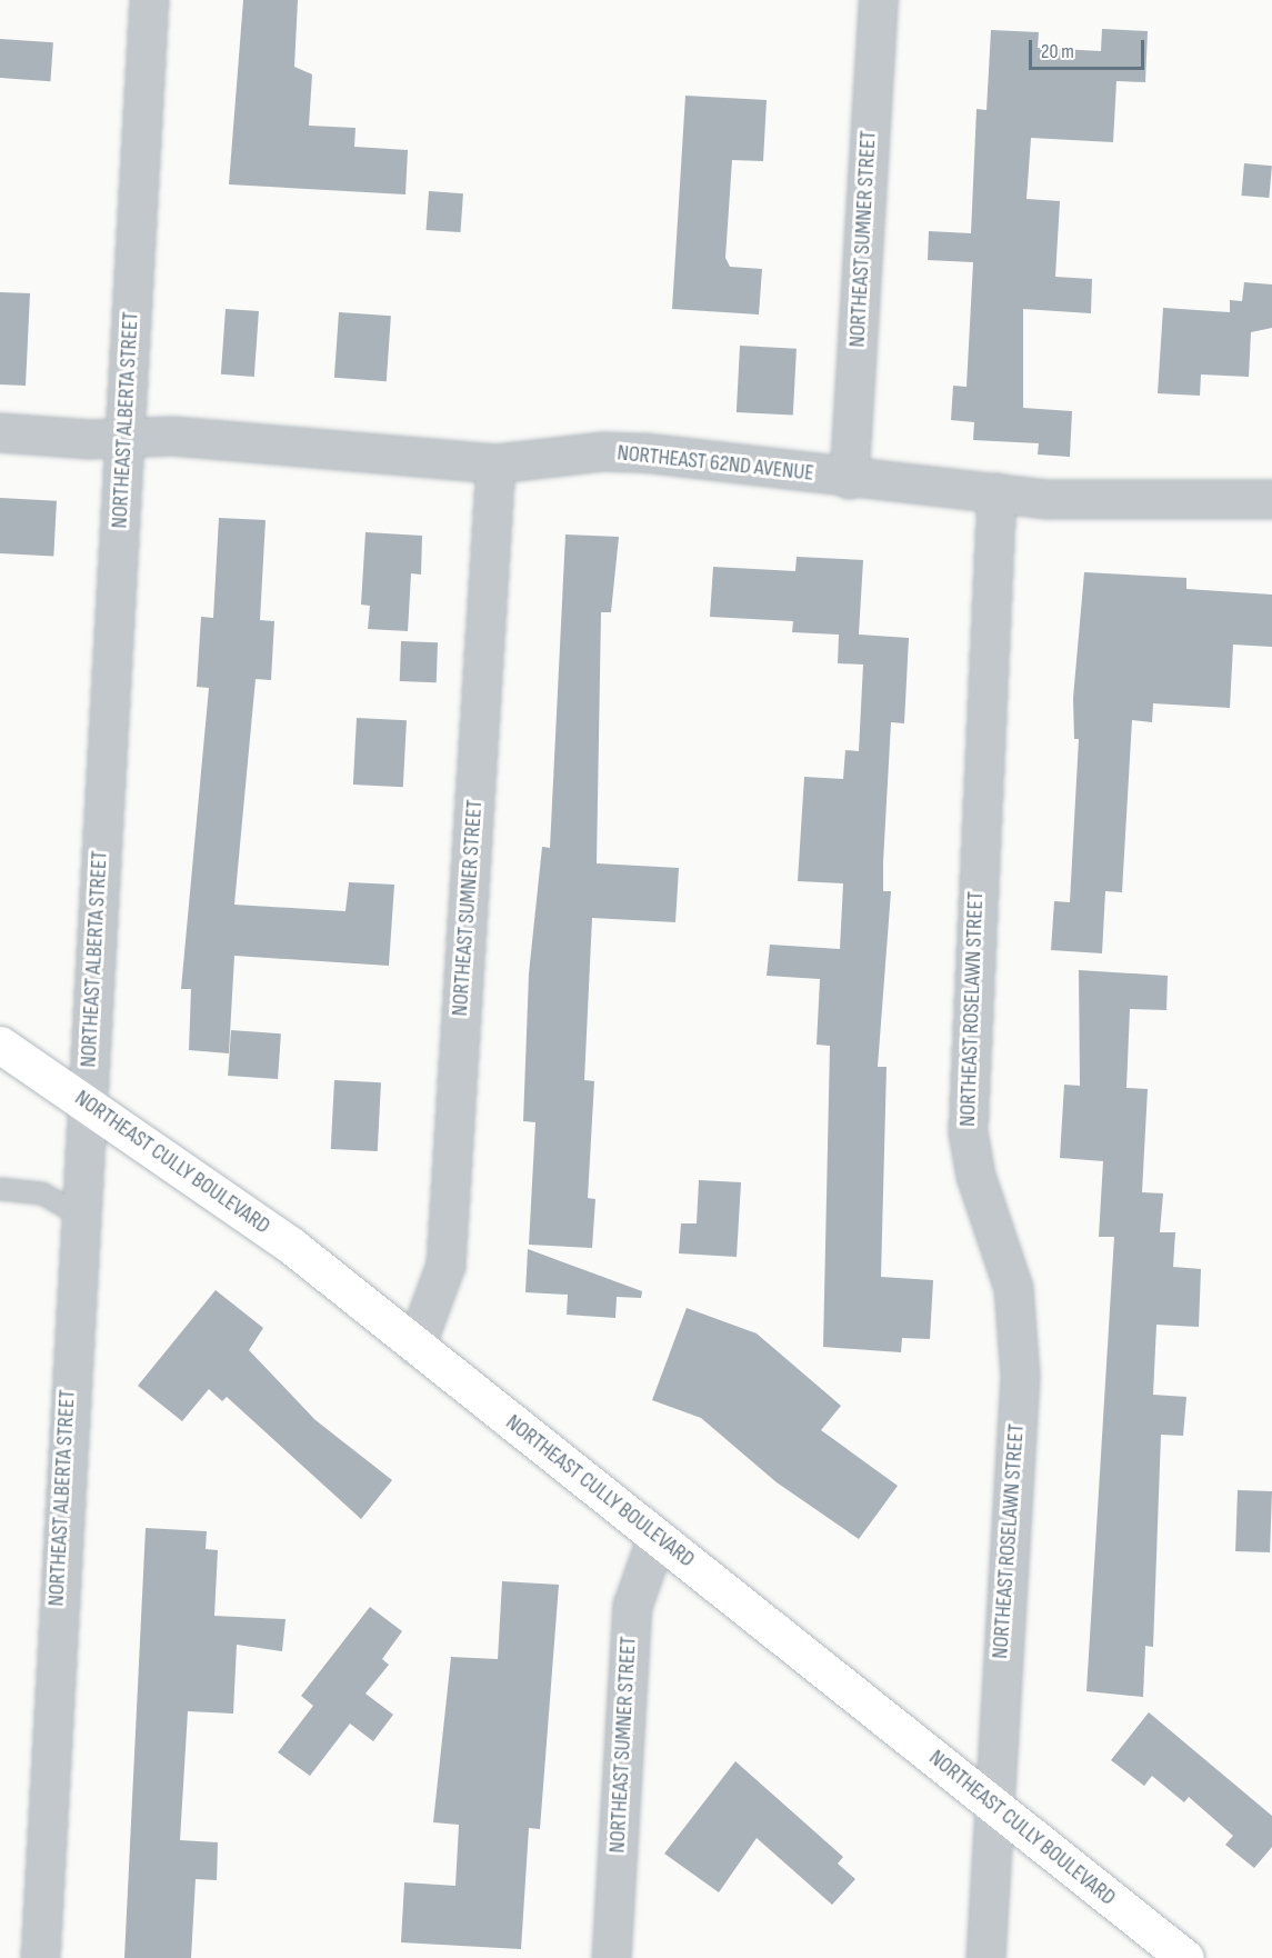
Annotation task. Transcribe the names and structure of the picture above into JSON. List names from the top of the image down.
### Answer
{
  "streets": {
    "main road": ["NORTHEAST CULLY BOULEVARD"],
    "street": [
      "NORTHEAST SUMNER STREET",
      "NORTHEAST ALBERTA STREET",
      "NORTHEAST 62ND AVENUE",
      "NORTHEAST ROSELAWN STREET"
    ]
  },
  "crossings": [
    ["NORTHEAST SUMNER STREET", "NORTHEAST 62ND AVENUE"],
    ["NORTHEAST SUMNER STREET", "NORTHEAST CULLY BOULEVARD"],
    ["NORTHEAST ALBERTA STREET", "NORTHEAST 62ND AVENUE"],
    ["NORTHEAST ALBERTA STREET", "NORTHEAST CULLY BOULEVARD"],
    ["NORTHEAST 62ND AVENUE", "NORTHEAST ROSELAWN STREET"],
    ["NORTHEAST ROSELAWN STREET", "NORTHEAST CULLY BOULEVARD"]
  ],
  "scale_bar": "20 m"
}
